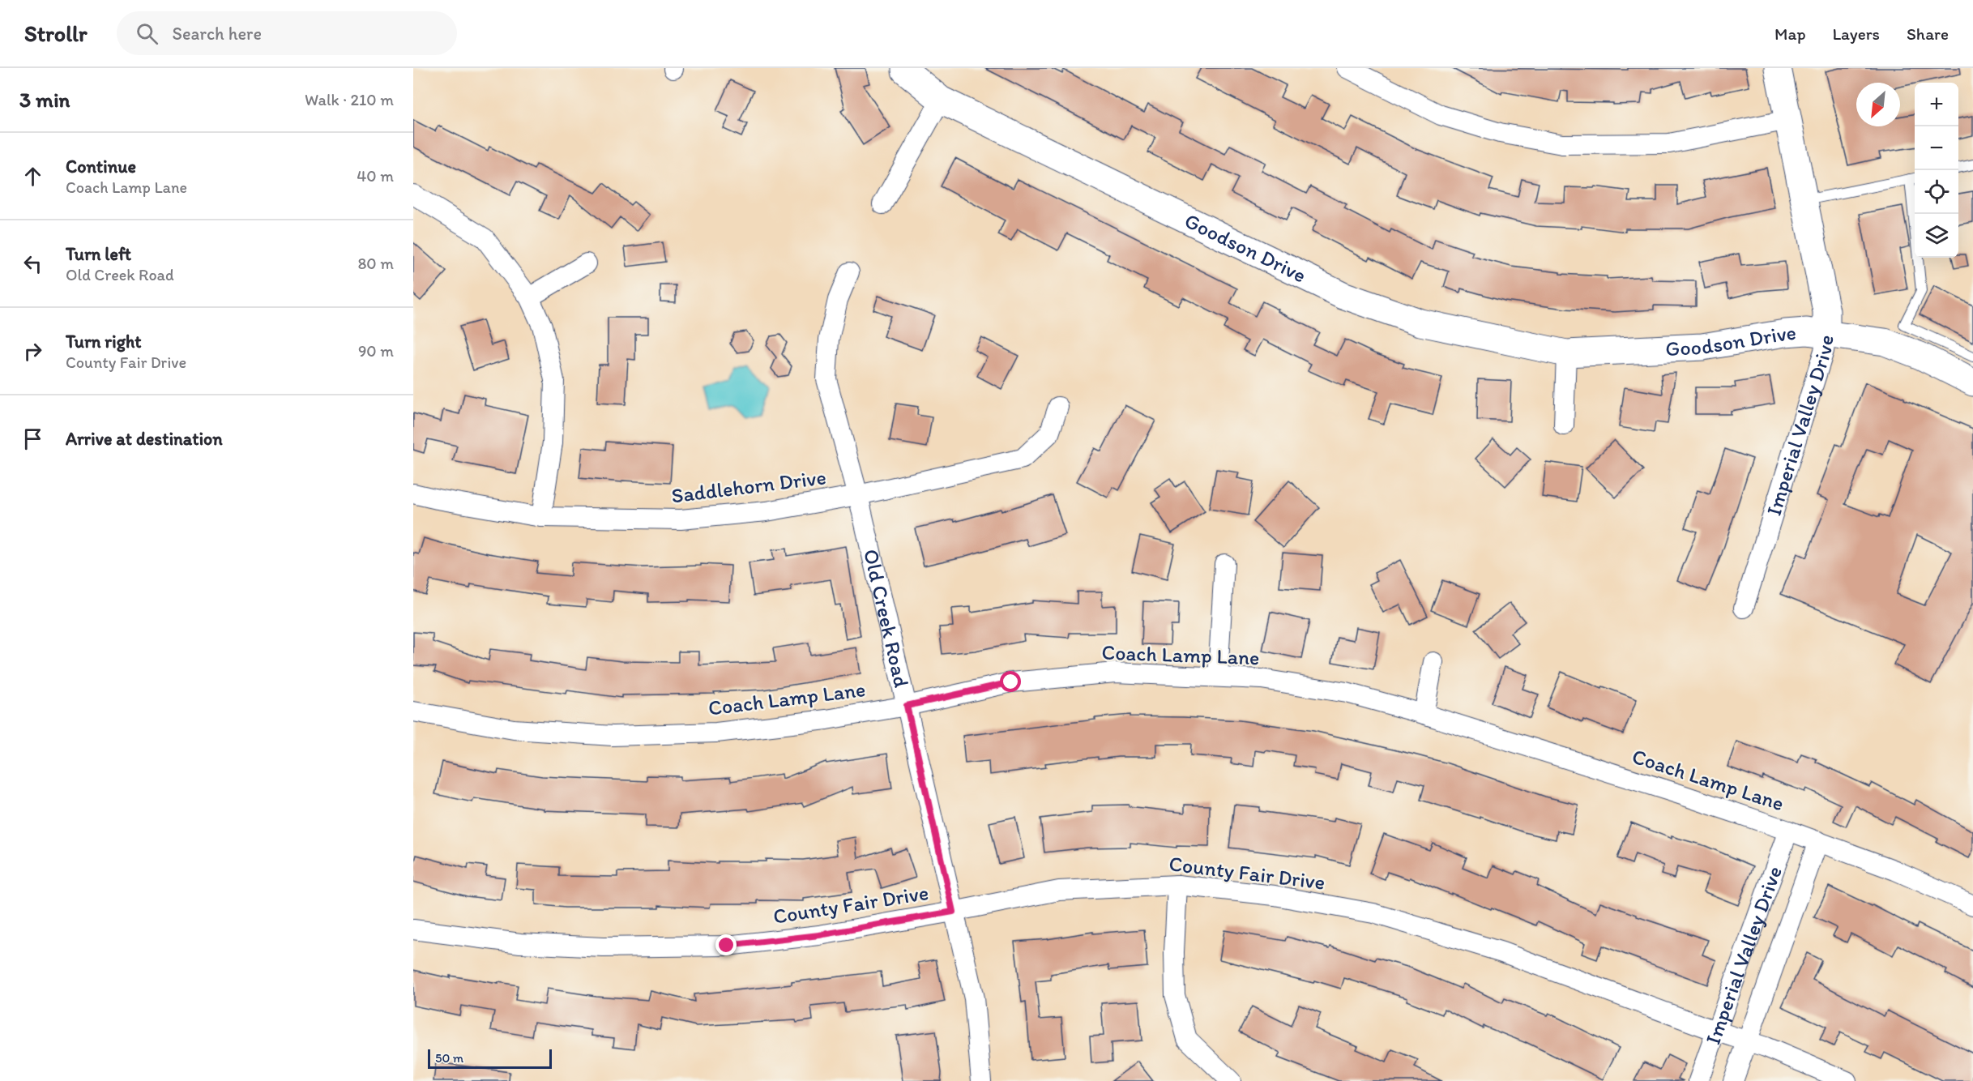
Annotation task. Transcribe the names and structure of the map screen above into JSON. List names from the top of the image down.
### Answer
{
  "streets": {
    "street": [
      "Goodson Drive",
      "Imperial Valley Drive",
      "Saddlehorn Drive",
      "Old Creek Road",
      "Coach Lamp Lane",
      "County Fair Drive"
    ]
  },
  "crossings": [
    ["Goodson Drive", "Imperial Valley Drive"],
    ["Imperial Valley Drive", "Coach Lamp Lane"],
    ["Imperial Valley Drive", "County Fair Drive"],
    ["Saddlehorn Drive", "Old Creek Road"],
    ["Old Creek Road", "Coach Lamp Lane"],
    ["Old Creek Road", "County Fair Drive"]
  ],
  "scale_bar": "50 m",
  "north": "bottom left",
  "page": {
    "header": "Strollr",
    "search": "Search here",
    "nav": ["Map", "Layers", "Share"],
    "heading": ["3 min", "Walk · 210 m"],
    "map_buttons": ["+", "−"],
    "list": [
      ["Continue", "Coach Lamp Lane", "40 m"],
      ["Turn left", "Old Creek Road", "80 m"],
      ["Turn right", "County Fair Drive", "90 m"],
      "Arrive at destination"
    ],
    "scale": "50 m"
  }
}
